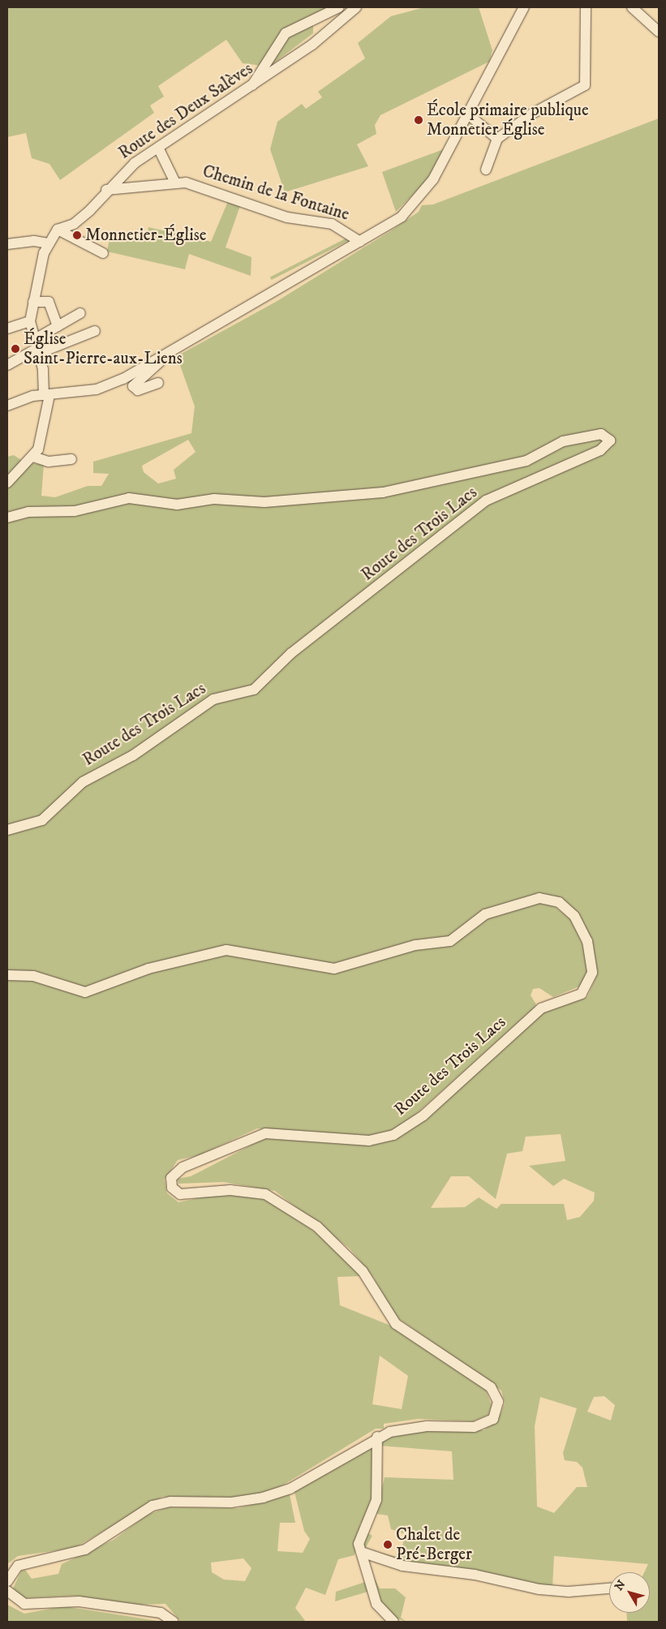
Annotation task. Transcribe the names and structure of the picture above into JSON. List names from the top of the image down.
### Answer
{
  "streets": {
    "street": ["Route des Deux Salèves", "Chemin de la Fontaine", "Route des Trois Lacs"]
  },
  "crossings": [
    ["Route des Deux Salèves", "Chemin de la Fontaine"]
  ],
  "places": [
    "École primaire publique Monnetier Église",
    "Monnetier-Église",
    "Église Saint-Pierre-aux-Liens",
    "Chalet de Pré-Berger"
  ],
  "north": "top left"
}
